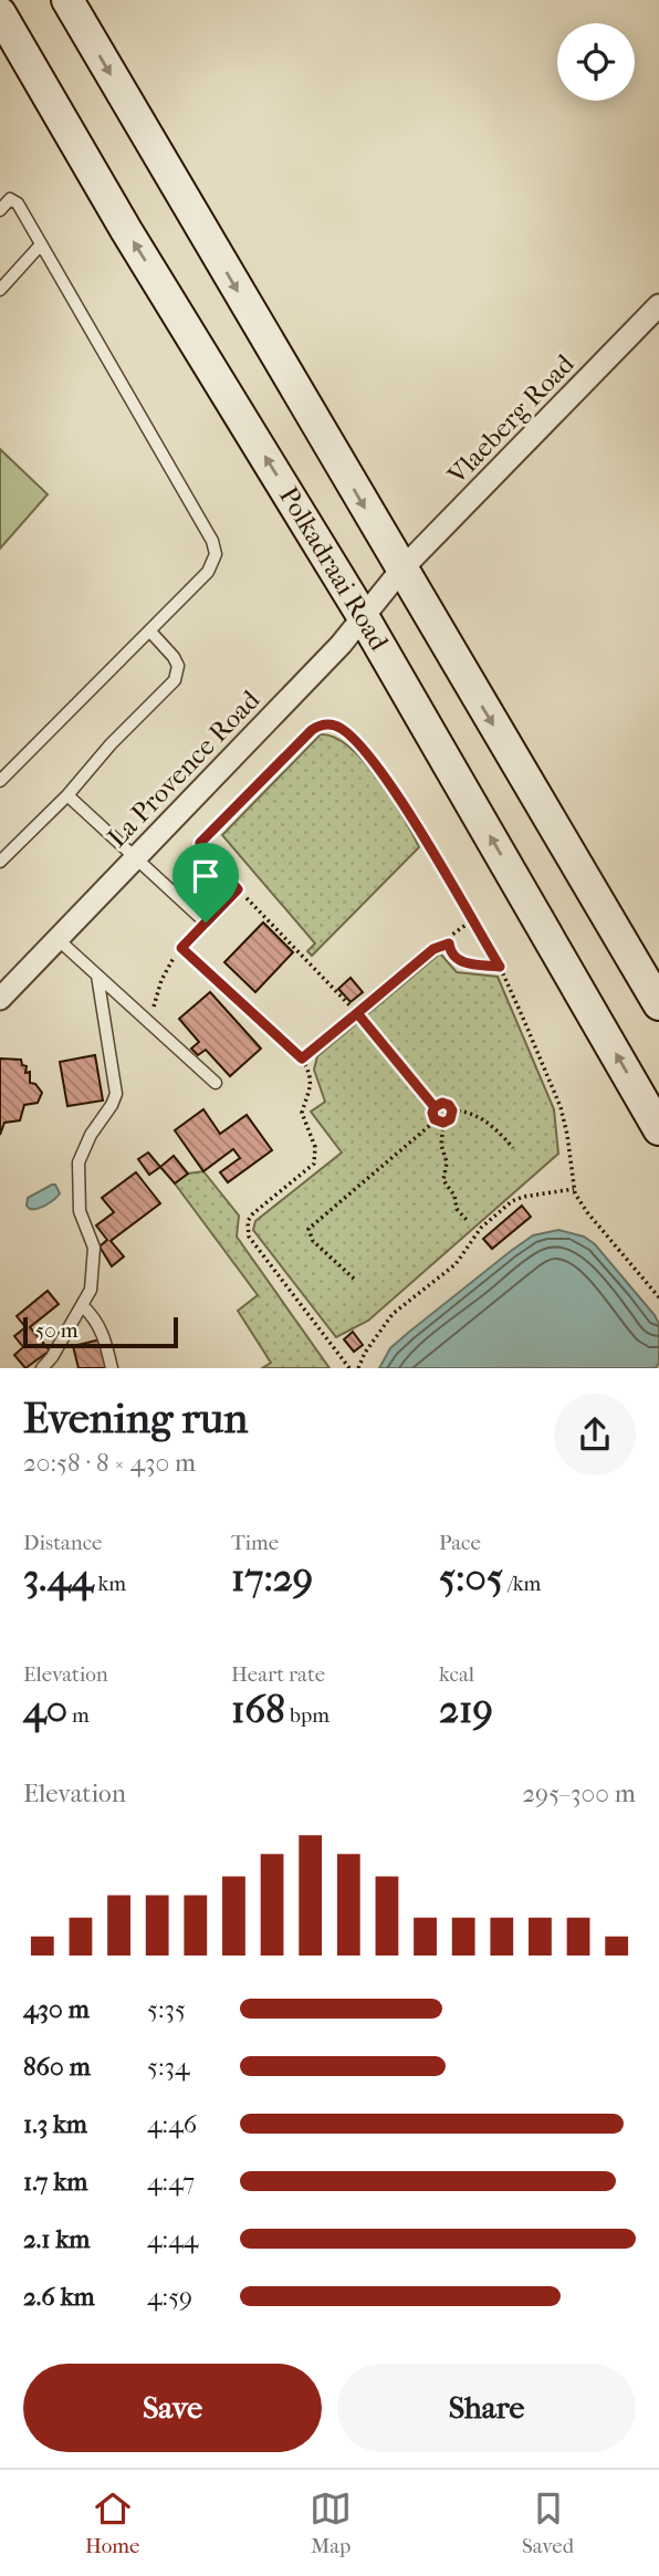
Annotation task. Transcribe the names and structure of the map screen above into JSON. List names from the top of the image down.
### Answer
{
  "streets": {
    "main road": ["Polkadraai Road"],
    "street": ["Vlaeberg Road", "La Provence Road"]
  },
  "crossings": [
    ["Vlaeberg Road", "La Provence Road"],
    ["Polkadraai Road", "La Provence Road"]
  ],
  "scale_bar": "50 m",
  "page": {
    "scale": "50 m",
    "heading": ["Evening run", "20:58 · 8 × 430 m"],
    "stats": [
      ["Distance", "3.44 km"],
      ["Time", "17:29"],
      ["Pace", "5:05 /km"],
      ["Elevation", "40 m"],
      ["Heart rate", "168 bpm"],
      ["kcal", "219"]
    ],
    "chart": ["Elevation", "295–300 m"],
    "list": [
      {
        "name": "430 m",
        "note": "5:35"
      },
      {
        "name": "860 m",
        "note": "5:34"
      },
      {
        "name": "1.3 km",
        "note": "4:46"
      },
      {
        "name": "1.7 km",
        "note": "4:47"
      },
      {
        "name": "2.1 km",
        "note": "4:44"
      },
      {
        "name": "2.6 km",
        "note": "4:59"
      }
    ],
    "buttons": ["Save", "Share"],
    "tabs": ["Home", "Map", "Saved"]
  }
}
